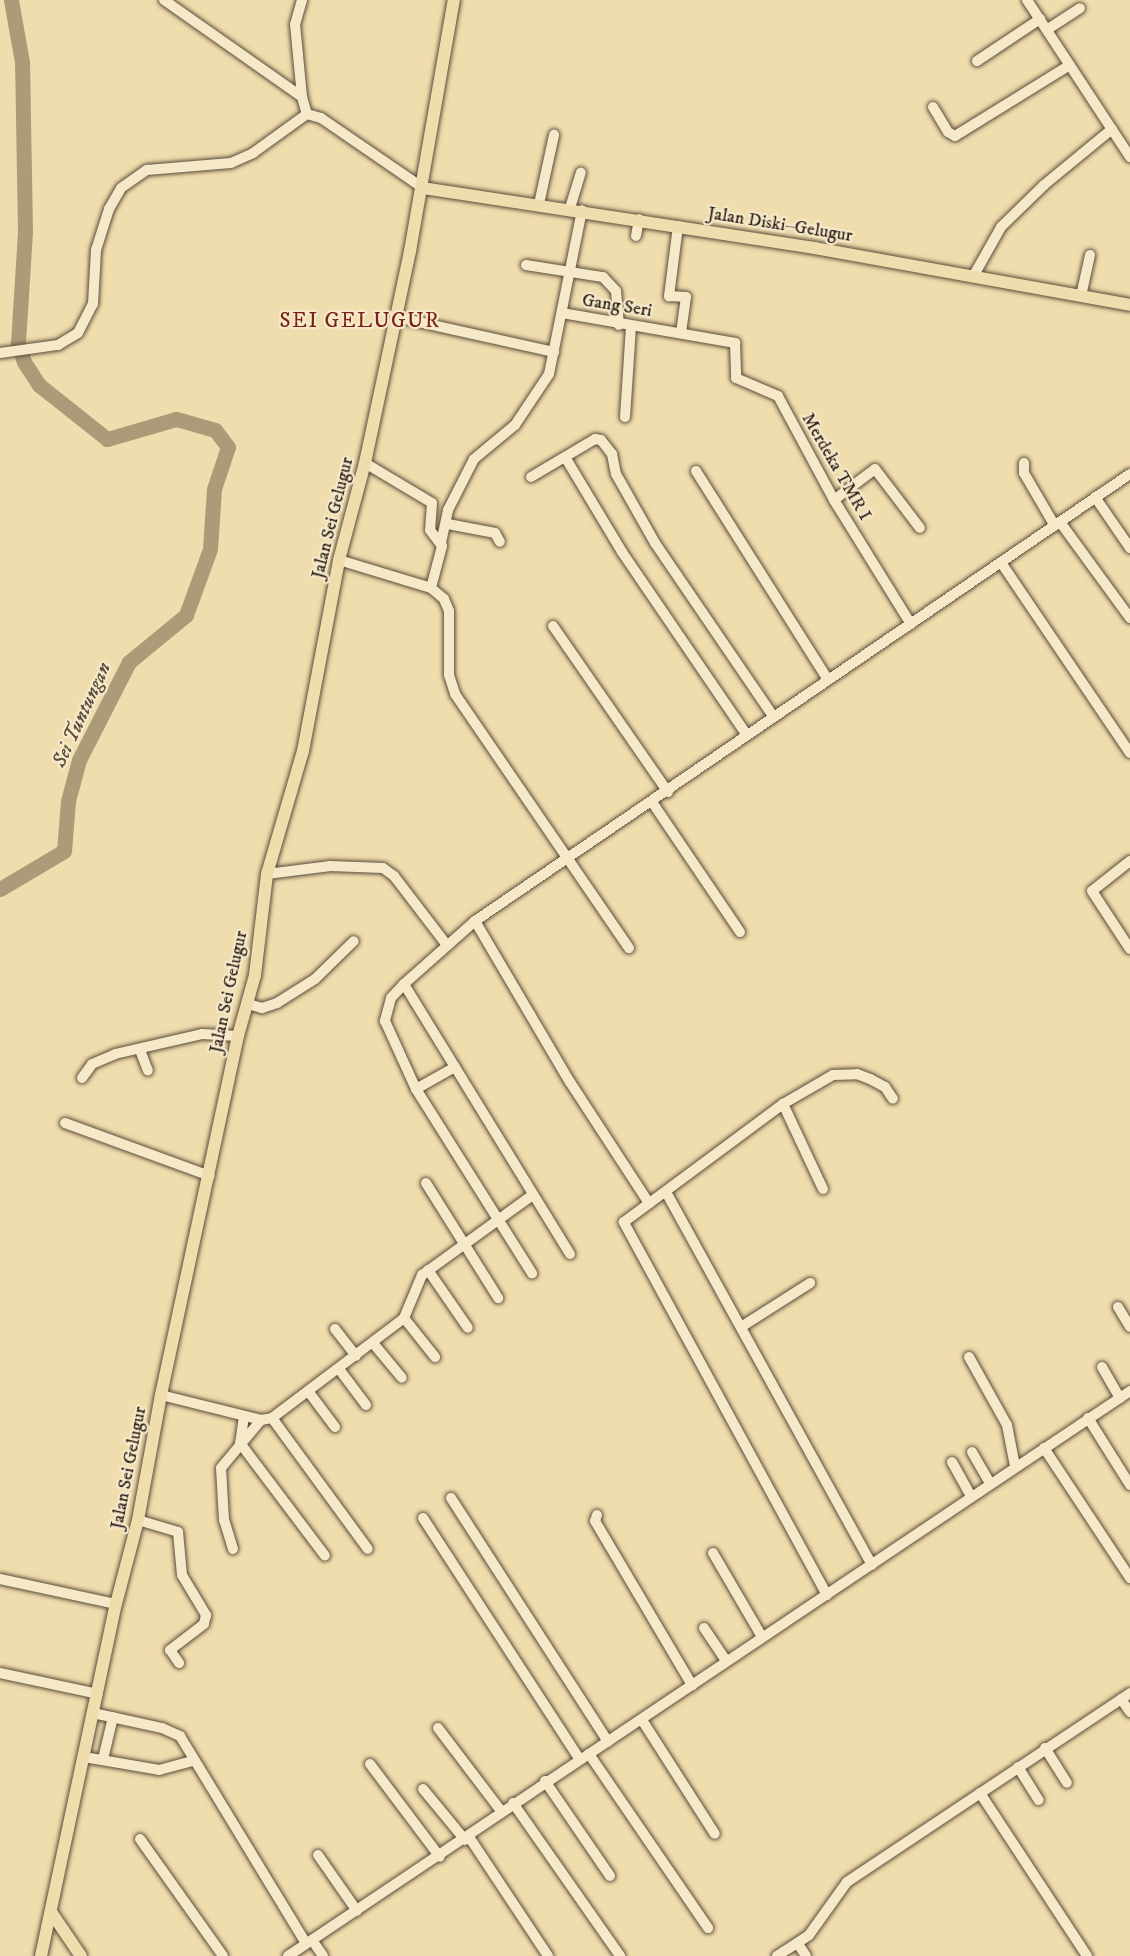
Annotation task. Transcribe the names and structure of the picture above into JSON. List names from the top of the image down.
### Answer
{
  "streets": {
    "main road": ["Jalan Diski–Gelugur", "Jalan Sei Gelugur"],
    "street": ["Gang Seri", "Merdeka TMR I"]
  },
  "crossings": [
    ["Jalan Diski–Gelugur", "Gang Seri"],
    ["Jalan Diski–Gelugur", "Jalan Sei Gelugur"],
    ["Gang Seri", "Merdeka TMR I"]
  ],
  "districts": ["SEI GELUGUR"],
  "water": ["Sei Tuntungan"]
}
